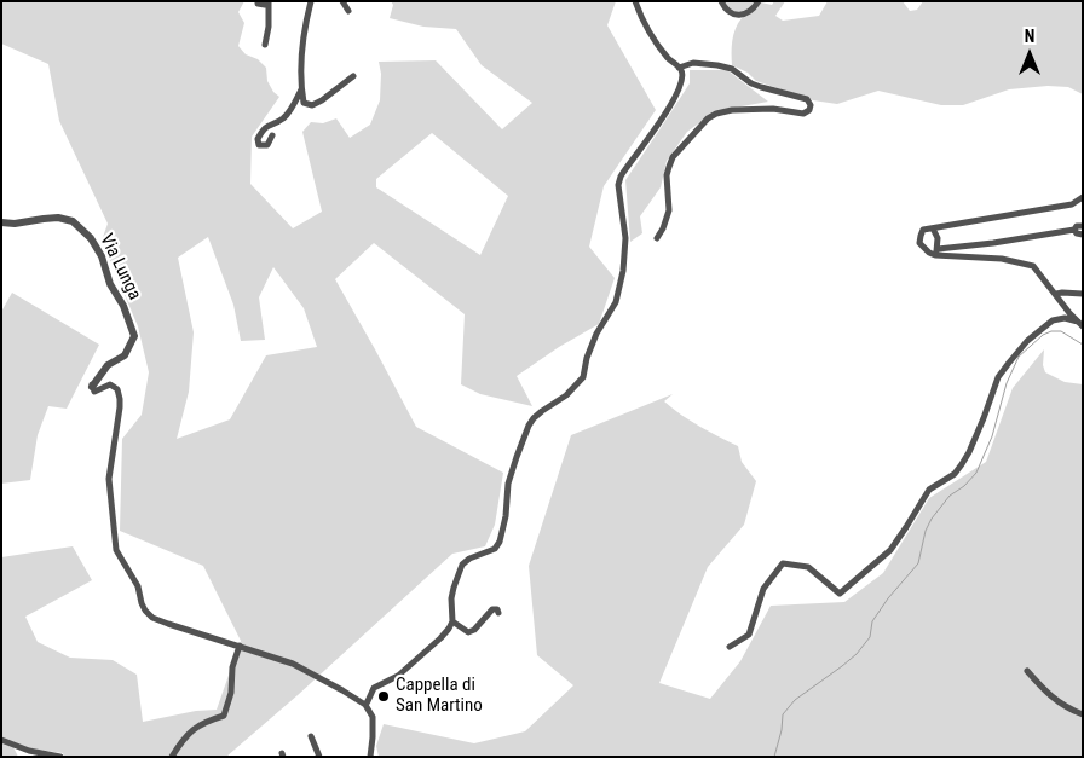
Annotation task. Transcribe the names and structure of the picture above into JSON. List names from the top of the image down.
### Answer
{
  "streets": {
    "street": ["Via Lunga"]
  },
  "places": ["Cappella di San Martino"],
  "north": "top"
}
